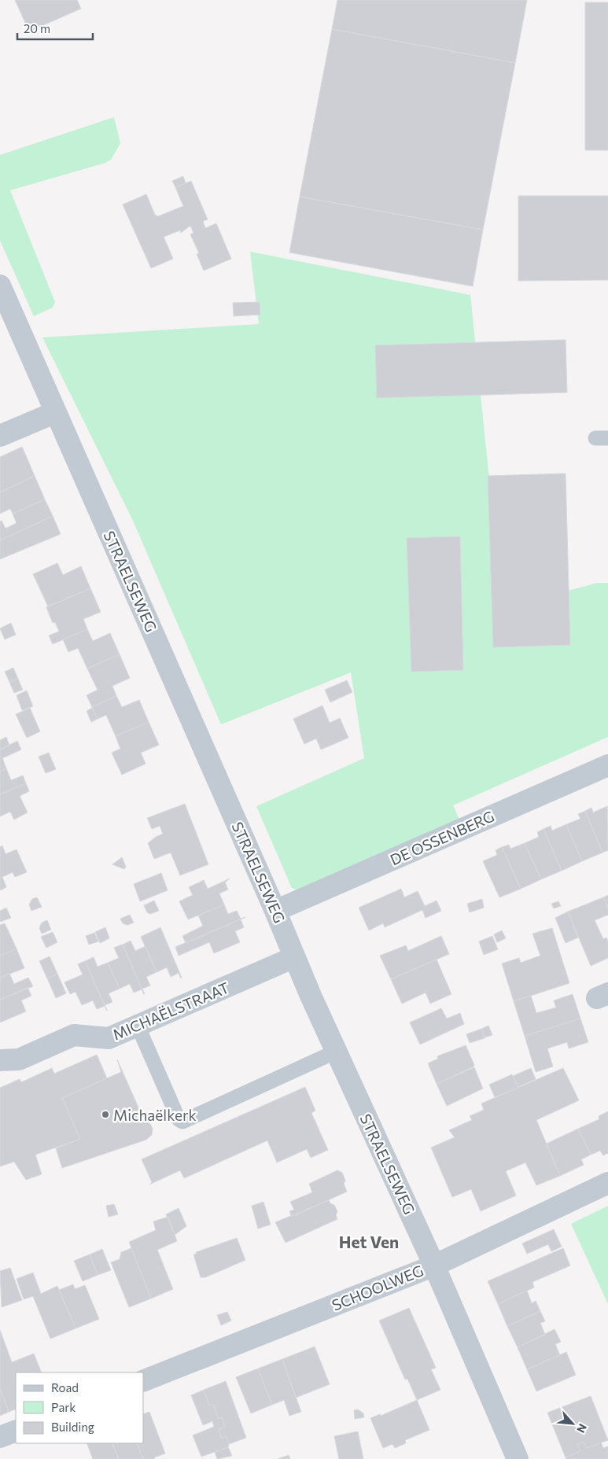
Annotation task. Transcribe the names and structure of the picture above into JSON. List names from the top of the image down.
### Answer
{
  "streets": {
    "street": [
      "STRAELSEWEG",
      "DE OSSENBERG",
      "MICHAËLSTRAAT",
      "SCHOOLWEG"
    ]
  },
  "crossings": [
    ["STRAELSEWEG", "DE OSSENBERG"],
    ["STRAELSEWEG", "MICHAËLSTRAAT"],
    ["STRAELSEWEG", "SCHOOLWEG"]
  ],
  "districts": ["Het Ven"],
  "places": ["Michaëlkerk"],
  "legend": ["Road", "Park", "Building"],
  "scale_bar": "20 m",
  "north": "bottom right"
}
